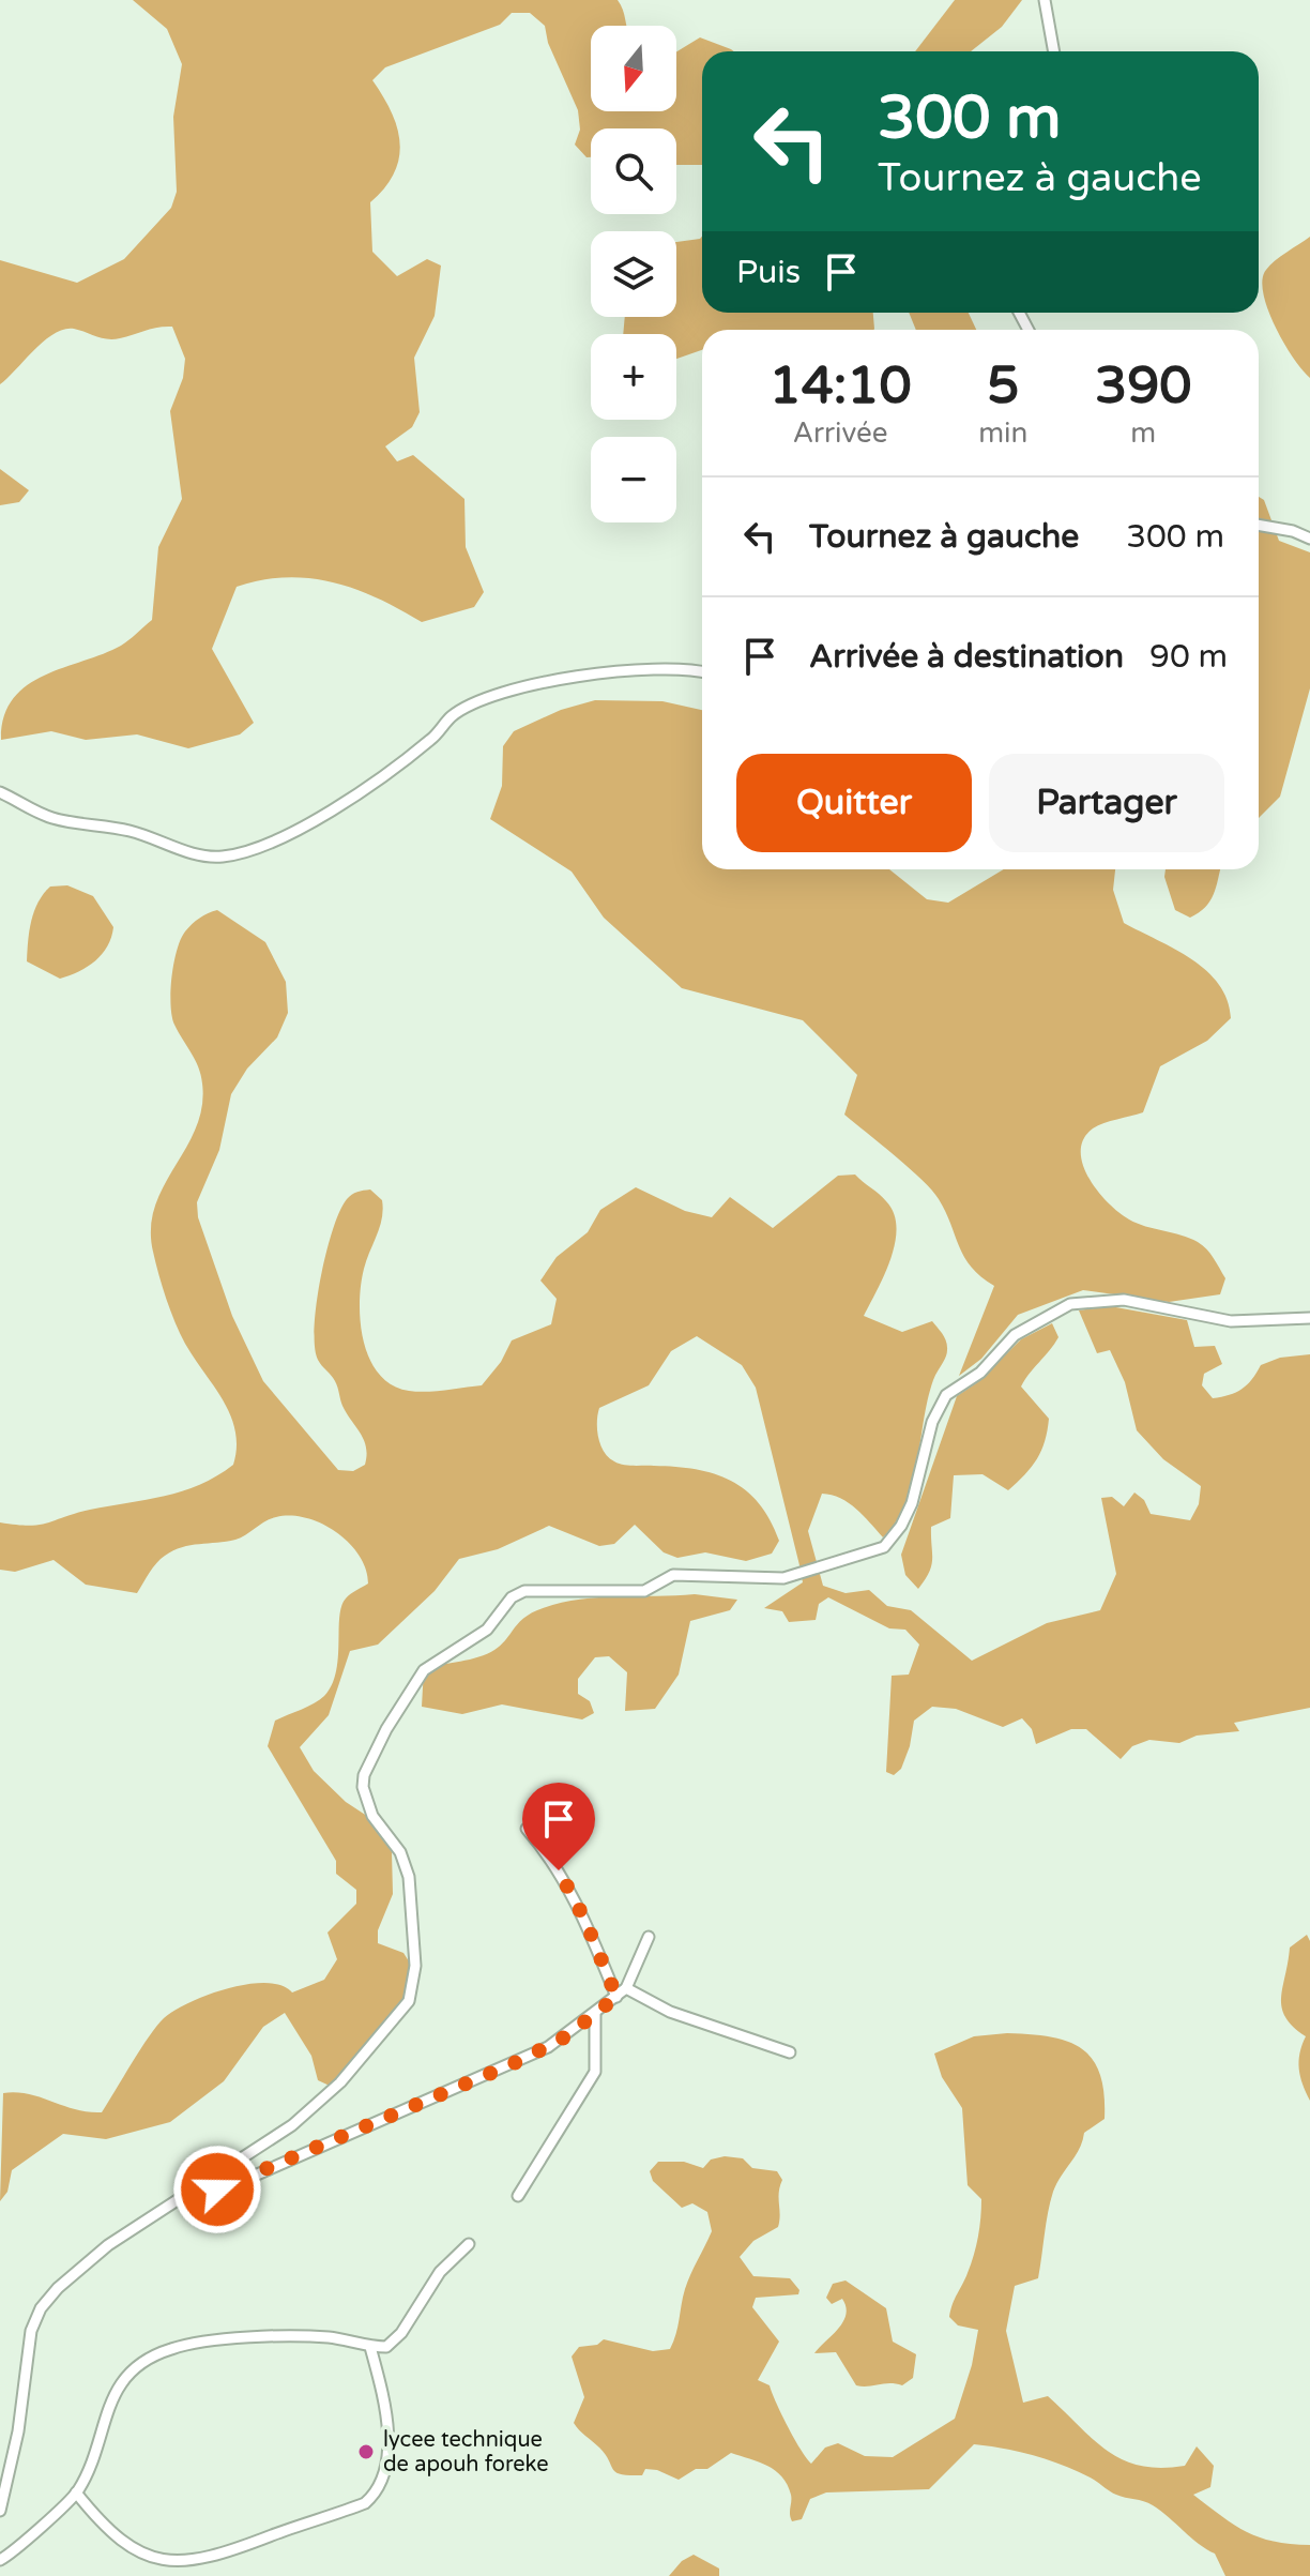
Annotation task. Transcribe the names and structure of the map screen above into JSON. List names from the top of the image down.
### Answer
{
  "places": ["lycee technique de apouh foreke"],
  "north": "bottom",
  "page": {
    "map_buttons": ["+", "−"],
    "turn": ["300 m", "Tournez à gauche"],
    "then": "Puis",
    "eta": [
      "14:10",
      "Arrivée",
      "5",
      "min",
      "390",
      "m"
    ],
    "list": [
      {
        "name": "Tournez à gauche",
        "value": "300 m"
      },
      {
        "name": "Arrivée à destination",
        "value": "90 m"
      }
    ],
    "buttons": ["Quitter", "Partager"]
  }
}
